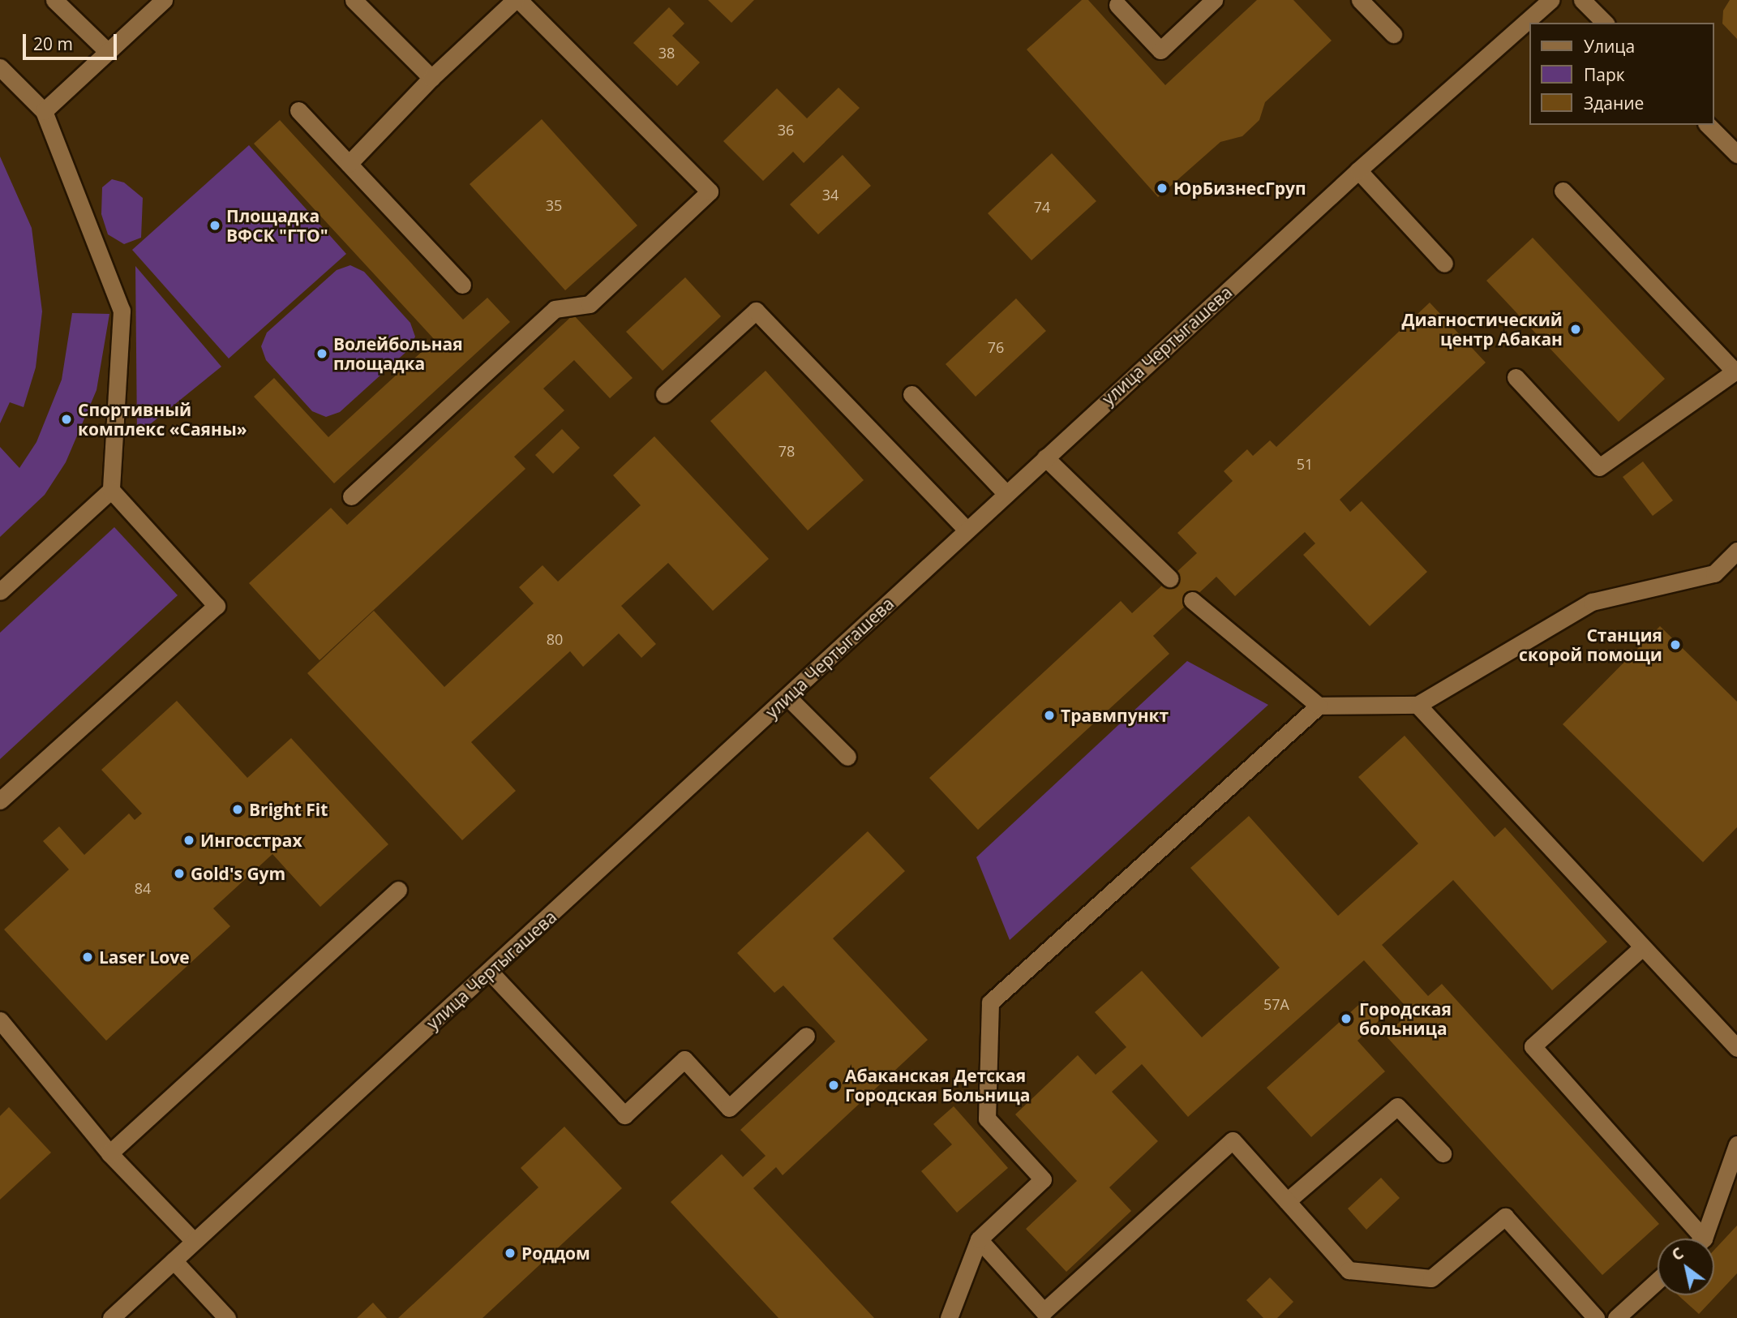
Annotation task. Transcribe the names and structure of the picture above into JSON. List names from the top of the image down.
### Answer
{
  "streets": {
    "street": ["улица Чертыгашева"]
  },
  "places": [
    "ЮрБизнесГруп",
    "Площадка ВФСК \"ГТО\"",
    "Диагностический центр Абакан",
    "Волейбольная площадка",
    "Спортивный комплекс «Саяны»",
    "Станция скорой помощи",
    "Травмпункт",
    "Bright Fit",
    "Ингосстрах",
    "Gold's Gym",
    "Laser Love",
    "Городская больница",
    "Абаканская Детская Городская Больница",
    "Роддом"
  ],
  "house_numbers": [
    "38",
    "36",
    "34",
    "35",
    "74",
    "76",
    "78",
    "51",
    "80",
    "84",
    "57А"
  ],
  "legend": ["Улица", "Парк", "Здание"],
  "scale_bar": "20 m",
  "north": "top left"
}
